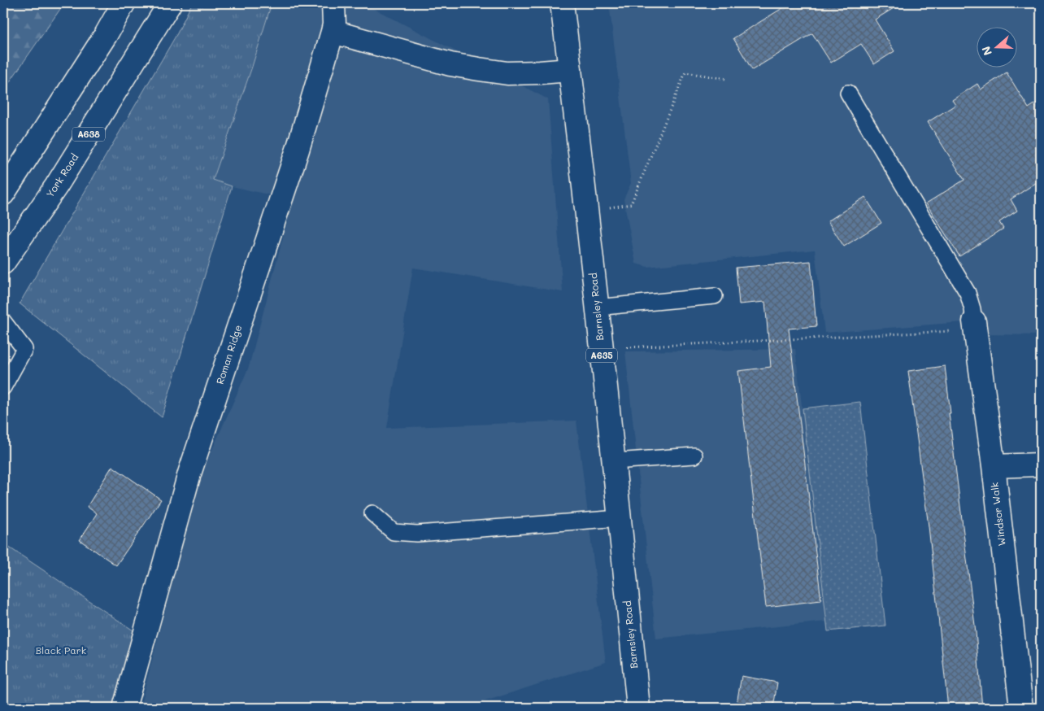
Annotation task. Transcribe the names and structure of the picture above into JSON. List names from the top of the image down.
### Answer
{
  "streets": {
    "main road": [
      "A638",
      "York Road",
      "Barnsley Road",
      "Roman Ridge",
      "A635",
      "Windsor Walk"
    ]
  },
  "parks": ["Black Park"],
  "north": "left"
}
